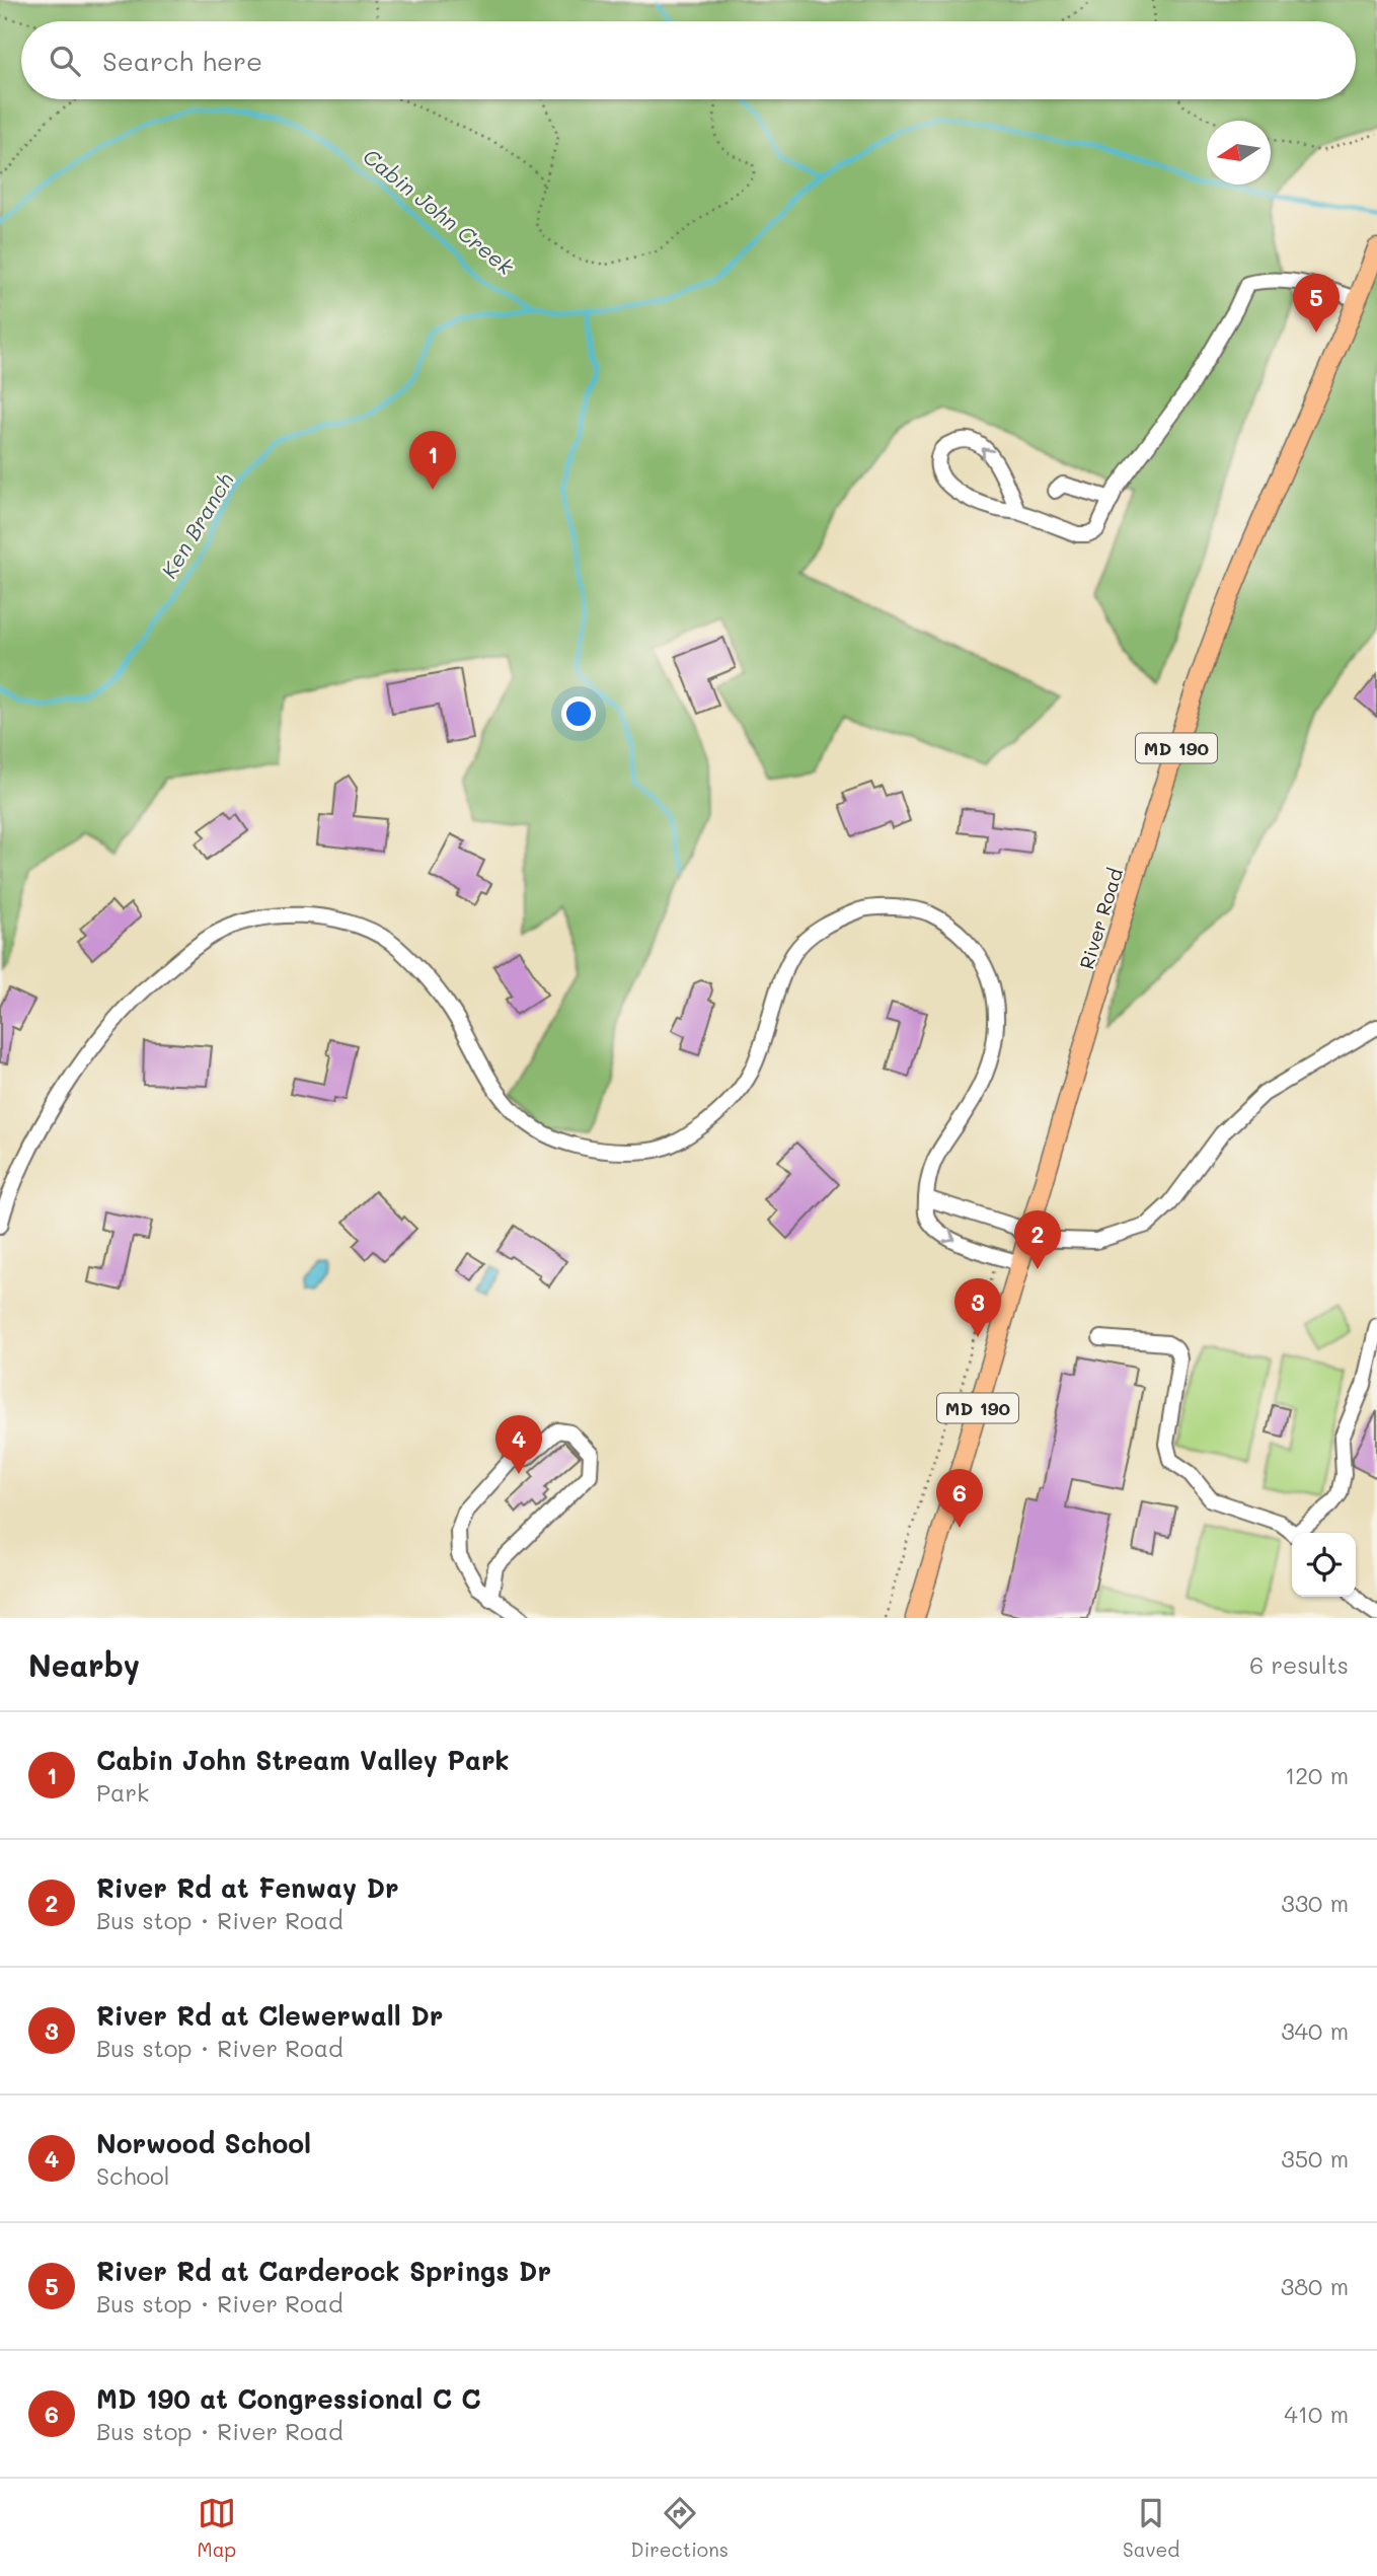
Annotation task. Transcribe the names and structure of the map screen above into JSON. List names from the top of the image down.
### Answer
{
  "streets": {
    "main road": ["MD 190", "River Road"]
  },
  "water": ["Cabin John Creek", "Ken Branch"],
  "north": "left",
  "page": {
    "search": "Search here",
    "pins": [
      "5",
      "1",
      "2",
      "3",
      "4",
      "6"
    ],
    "heading": ["Nearby", "6 results"],
    "list": [
      {
        "mark": "1",
        "name": "Cabin John Stream Valley Park",
        "note": "Park",
        "value": "120 m"
      },
      {
        "mark": "2",
        "name": "River Rd at Fenway Dr",
        "note": "Bus stop · River Road",
        "value": "330 m"
      },
      {
        "mark": "3",
        "name": "River Rd at Clewerwall Dr",
        "note": "Bus stop · River Road",
        "value": "340 m"
      },
      {
        "mark": "4",
        "name": "Norwood School",
        "note": "School",
        "value": "350 m"
      },
      {
        "mark": "5",
        "name": "River Rd at Carderock Springs Dr",
        "note": "Bus stop · River Road",
        "value": "380 m"
      },
      {
        "mark": "6",
        "name": "MD 190 at Congressional C C",
        "note": "Bus stop · River Road",
        "value": "410 m"
      }
    ],
    "nav": ["Map", "Directions", "Saved"]
  }
}
